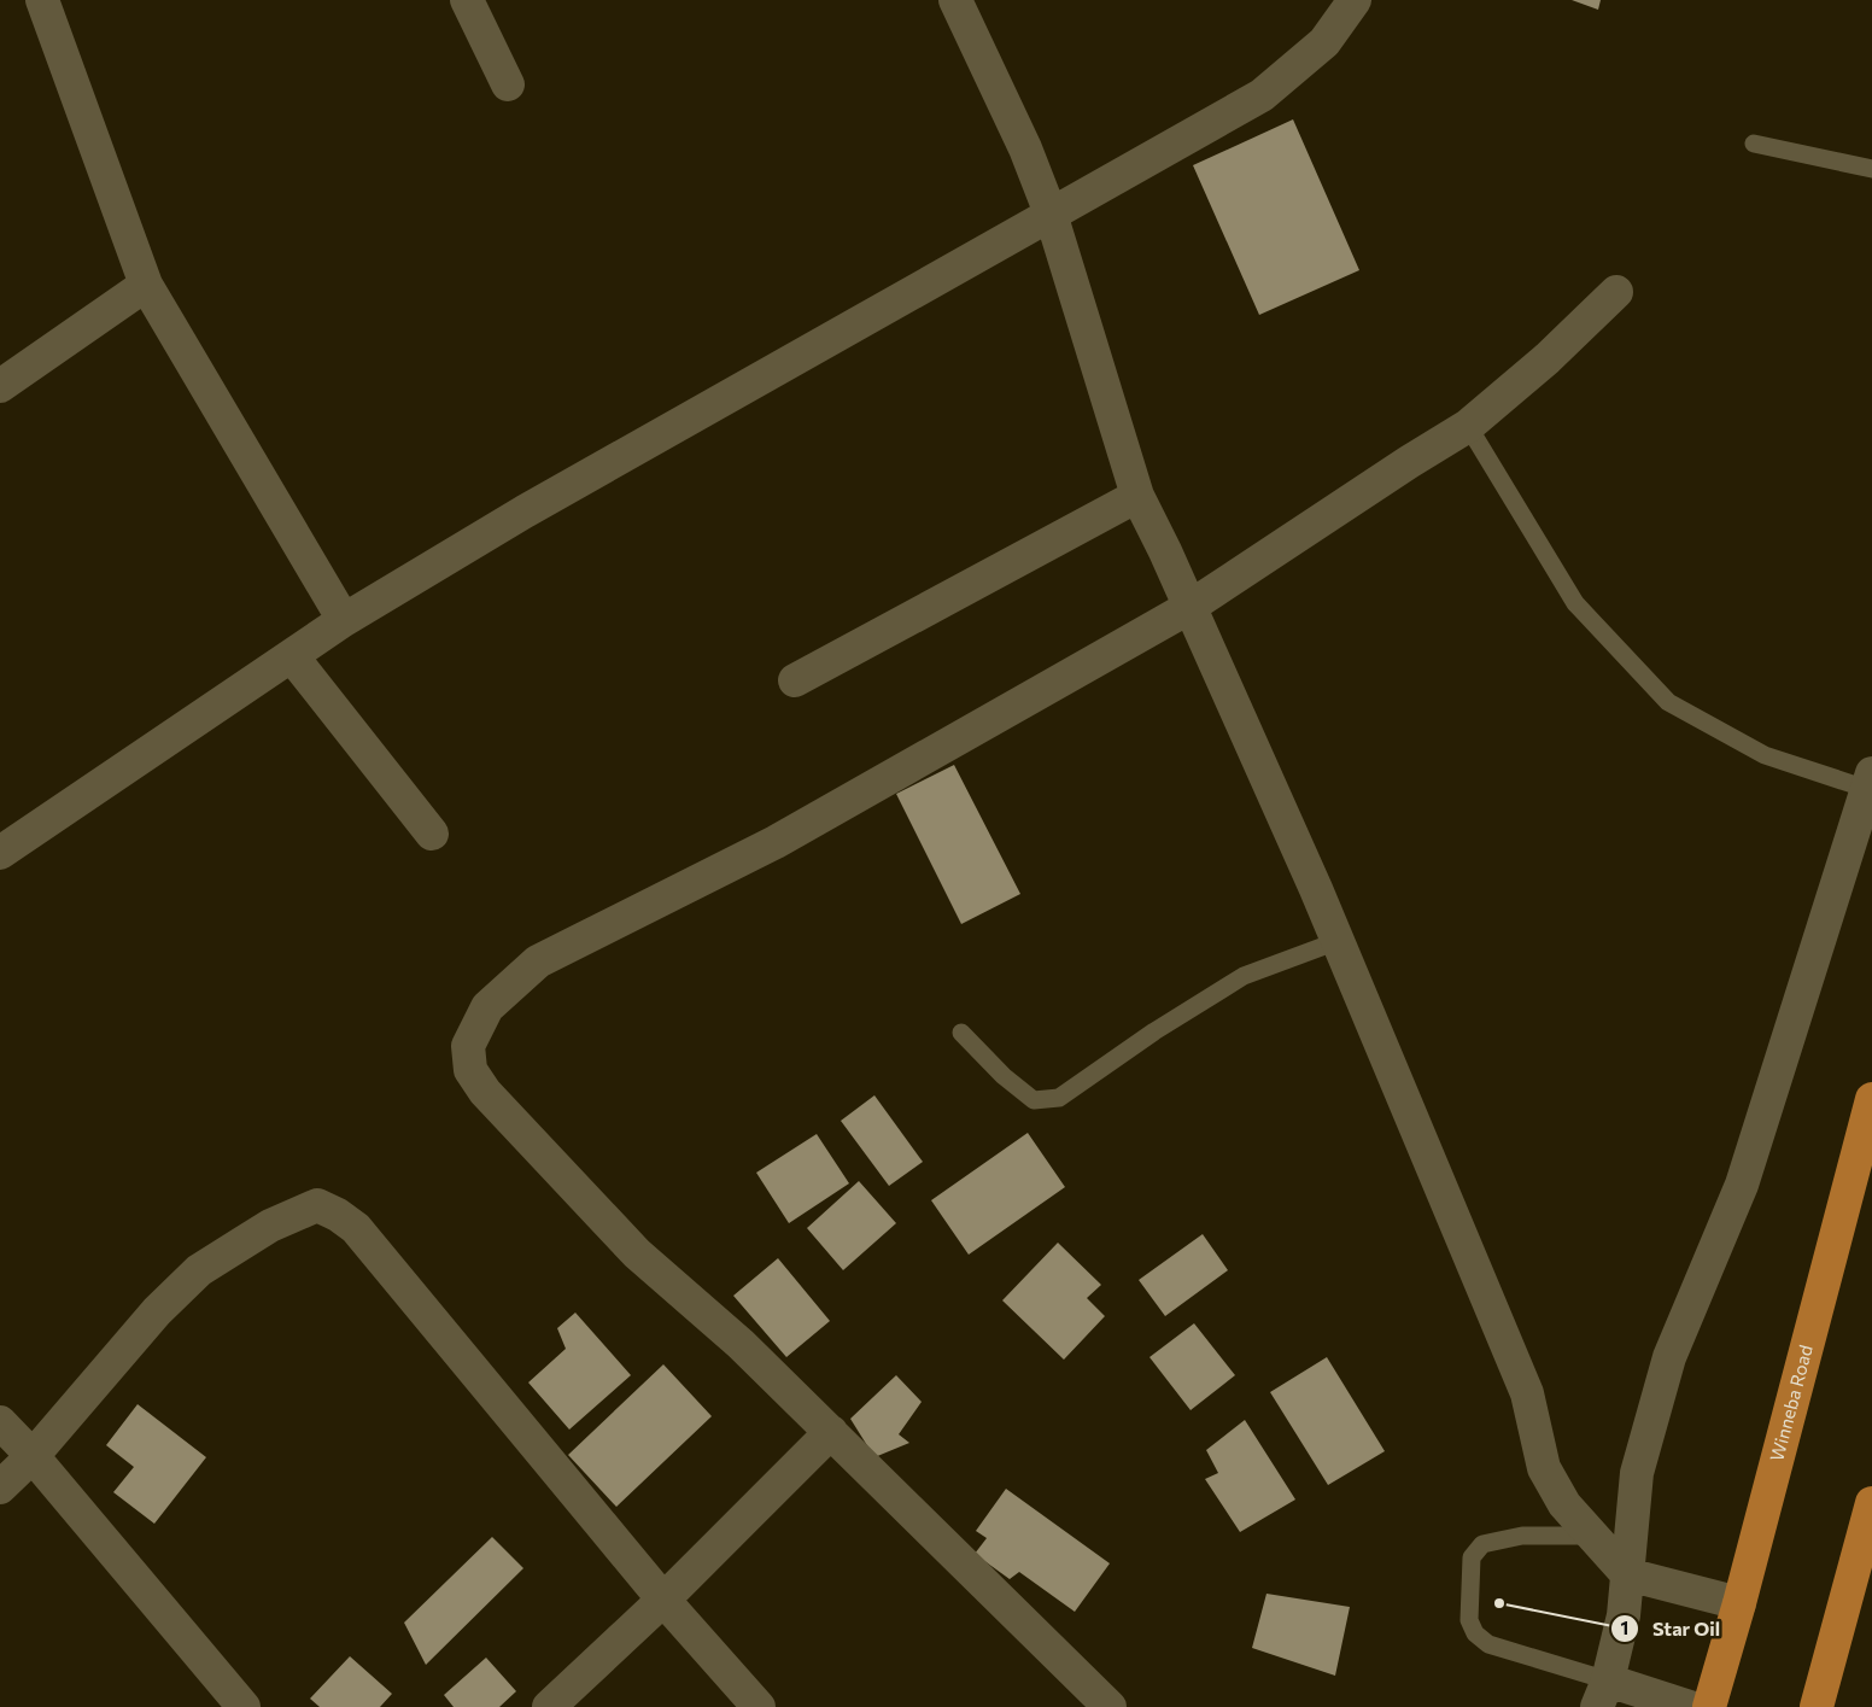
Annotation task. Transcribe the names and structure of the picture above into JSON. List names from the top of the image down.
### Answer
{
  "streets": {
    "highway": ["Winneba Road"]
  },
  "places": ["Star Oil"]
}
